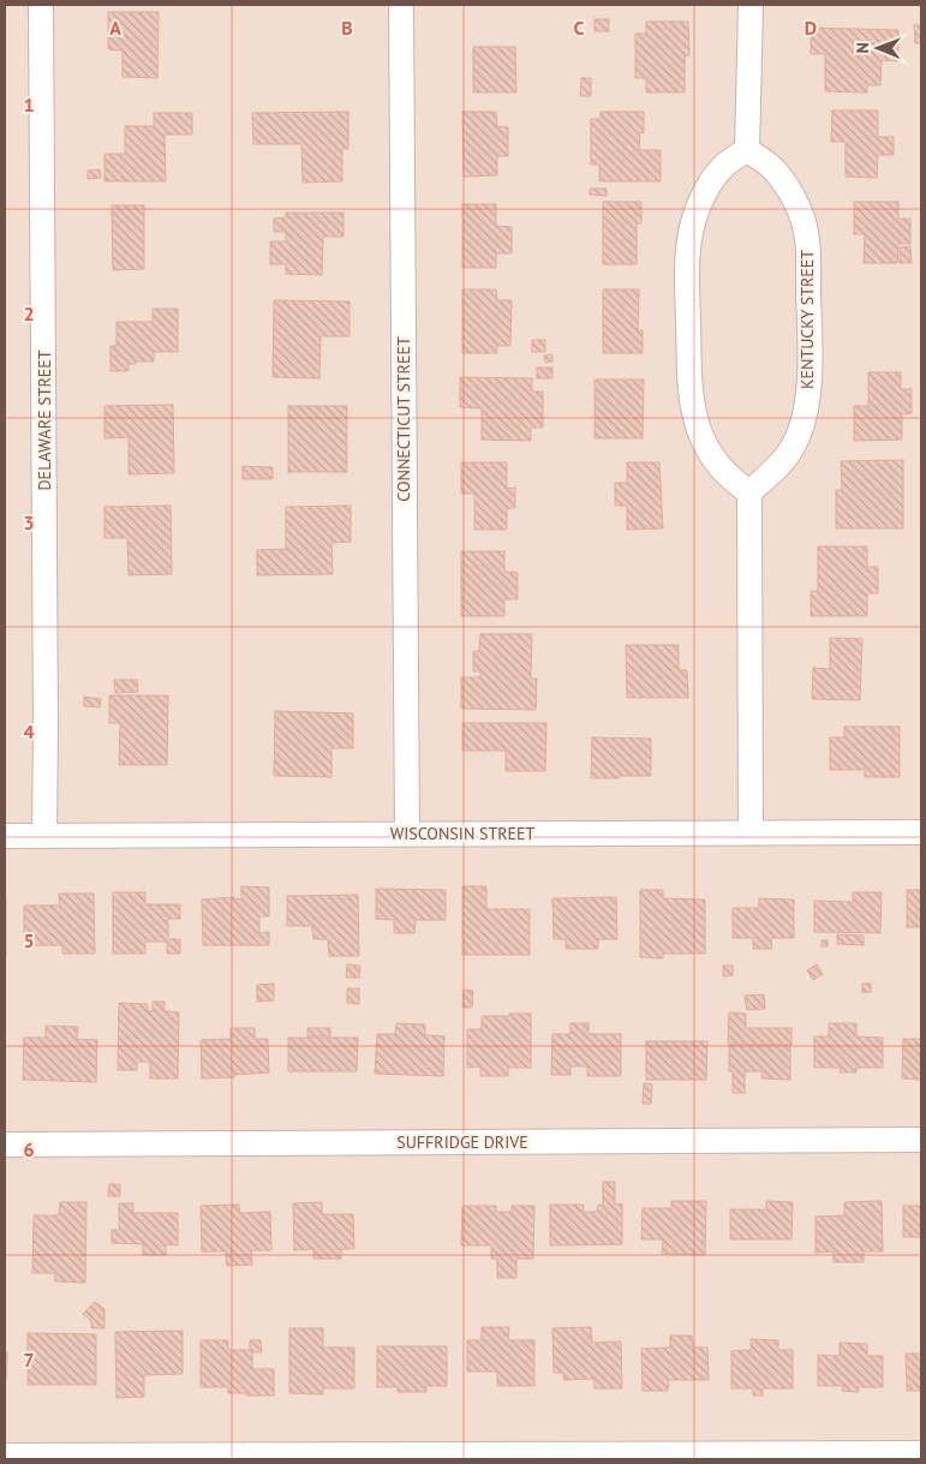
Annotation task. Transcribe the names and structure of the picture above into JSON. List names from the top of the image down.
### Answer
{
  "streets": {
    "street": [
      "KENTUCKY STREET",
      "CONNECTICUT STREET",
      "DELAWARE STREET",
      "WISCONSIN STREET",
      "SUFFRIDGE DRIVE"
    ]
  },
  "crossings": [
    ["CONNECTICUT STREET", "WISCONSIN STREET"],
    ["DELAWARE STREET", "WISCONSIN STREET"]
  ],
  "north": "left",
  "grid": {
    "columns": [
      "A",
      "B",
      "C",
      "D"
    ],
    "rows": [
      "1",
      "2",
      "3",
      "4",
      "5",
      "6",
      "7"
    ]
  }
}
